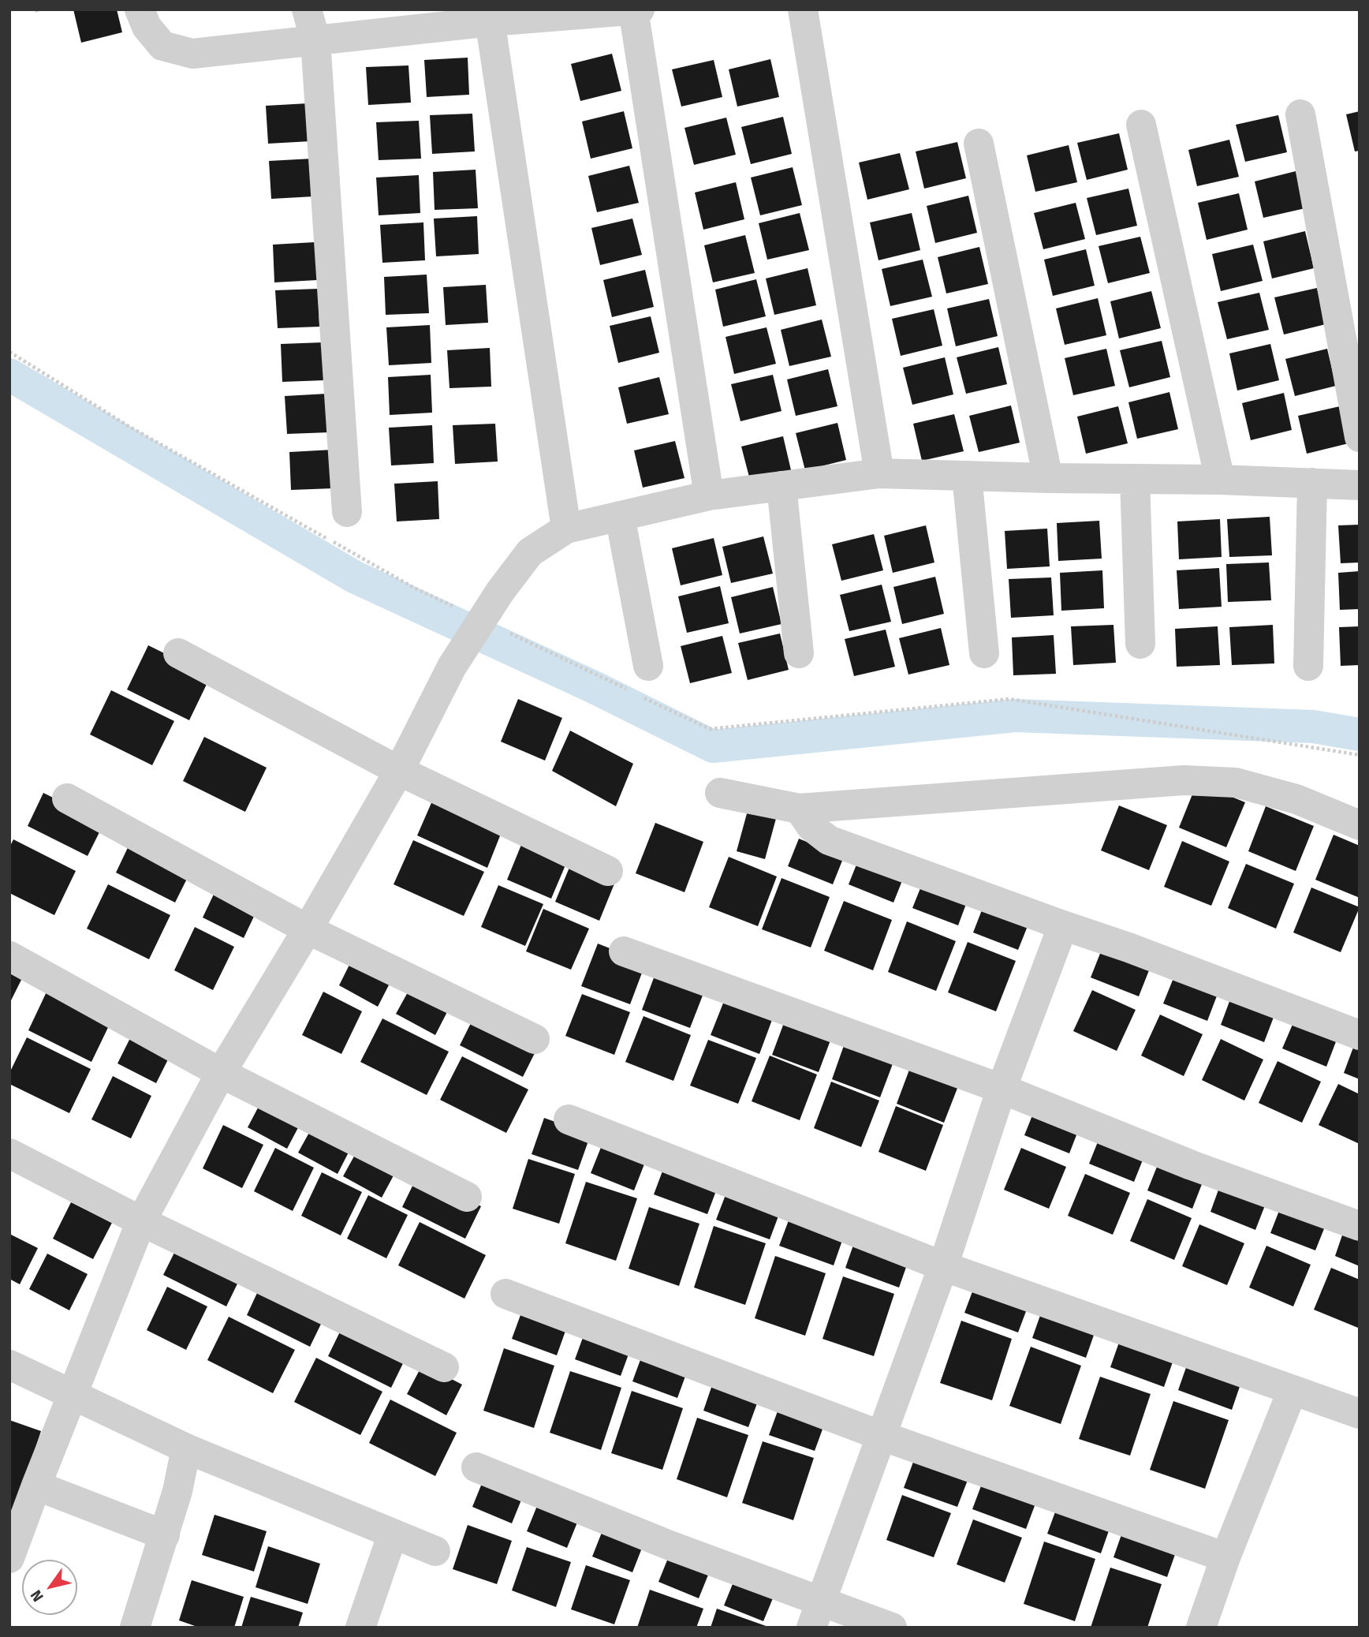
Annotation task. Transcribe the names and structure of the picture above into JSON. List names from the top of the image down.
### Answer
{
  "north": "bottom left"
}
